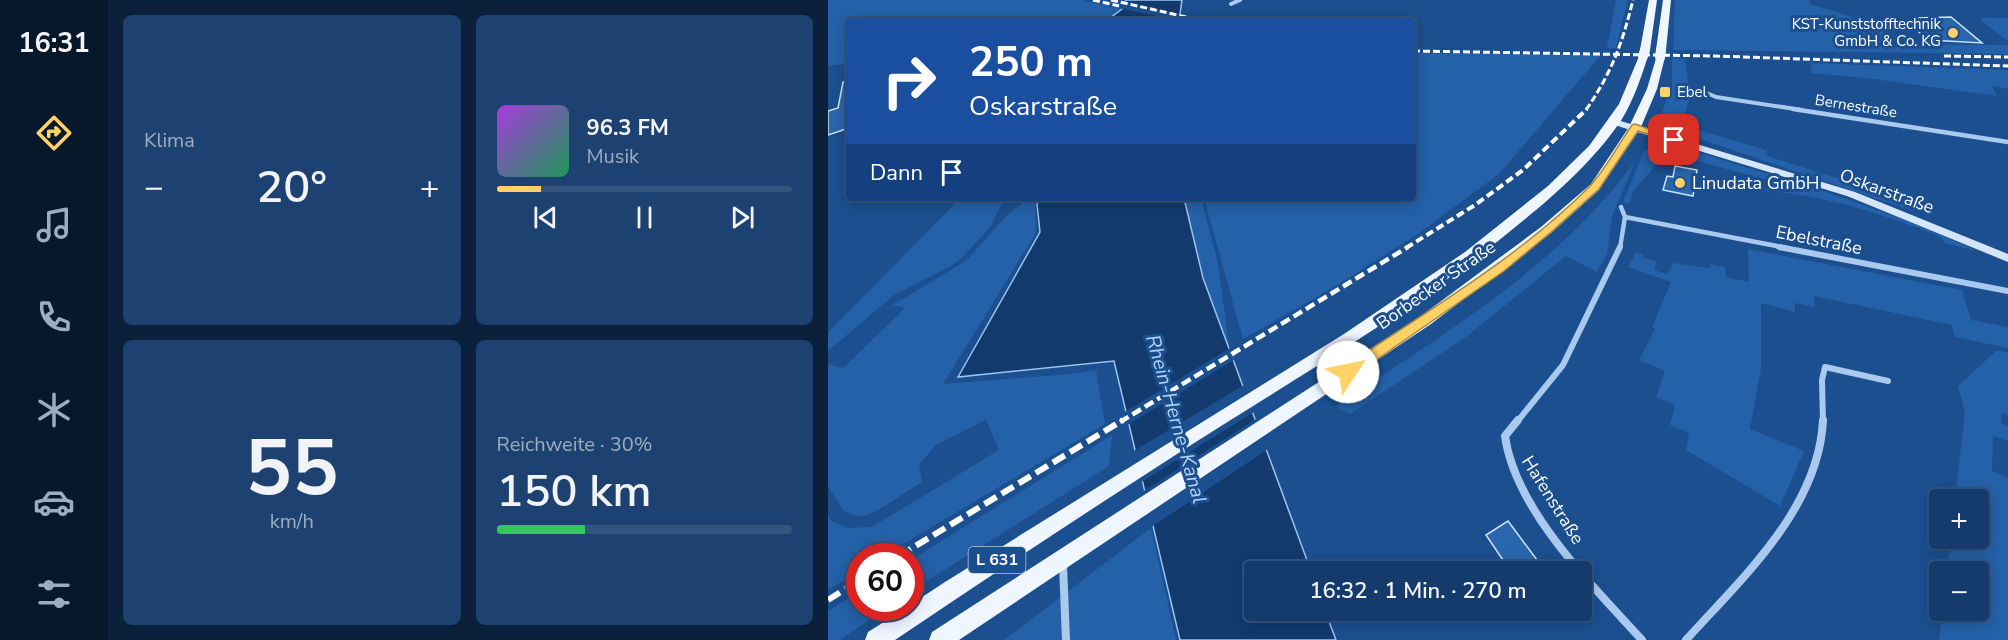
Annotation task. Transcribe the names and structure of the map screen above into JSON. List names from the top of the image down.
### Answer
{
  "streets": {
    "main road": ["Borbecker Straße", "L 631"],
    "street": [
      "Bernestraße",
      "Oskarstraße",
      "Ebelstraße",
      "Hafenstraße"
    ]
  },
  "crossings": [
    ["Oskarstraße", "Borbecker Straße"],
    ["Ebelstraße", "Hafenstraße"],
    ["Borbecker Straße", "L 631"]
  ],
  "water": ["Rhein-Herne-Kanal"],
  "places": {
    "other": ["KST-Kunststofftechnik GmbH & Co. KG", "Linudata GmbH"],
    "transit": ["Ebel"]
  },
  "page": {
    "tabs": "16:31",
    "tile": [
      "Klima",
      ["55", "km/h"],
      ["Reichweite · 30%", "150 km"]
    ],
    "turn": ["250 m", "Oskarstraße"],
    "song": ["96.3 FM", "Musik"],
    "then": "Dann",
    "heat": ["−", "20°", "+"],
    "map_buttons": ["+", "−"],
    "limit": "60",
    "trip": "16:32 · 1 Min. · 270 m"
  }
}
